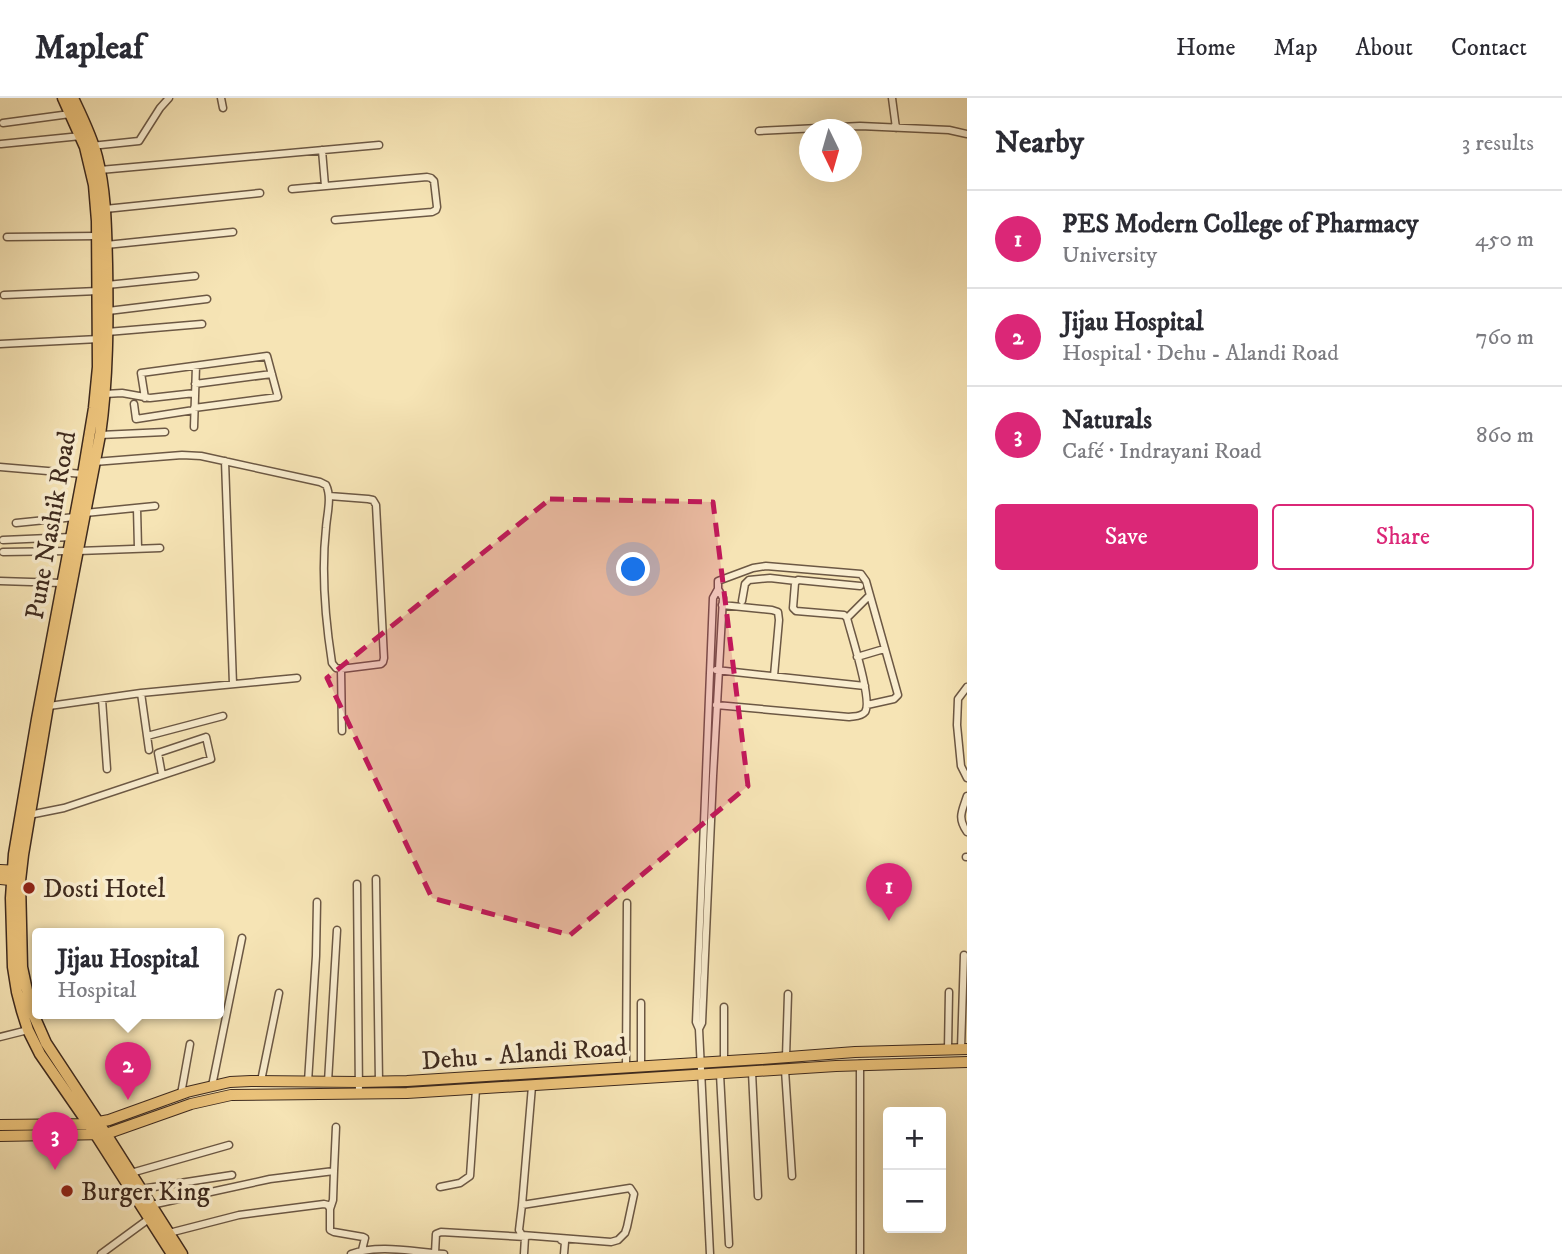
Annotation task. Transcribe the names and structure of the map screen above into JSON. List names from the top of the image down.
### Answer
{
  "streets": {
    "highway": ["Pune Nashik Road"],
    "main road": ["Dehu - Alandi Road"]
  },
  "crossings": [
    ["Pune Nashik Road", "Dehu - Alandi Road"]
  ],
  "places": ["Dosti Hotel", "Burger King"],
  "north": "bottom",
  "page": {
    "header": "Mapleaf",
    "nav": [
      "Home",
      "Map",
      "About",
      "Contact"
    ],
    "heading": ["Nearby", "3 results"],
    "list": [
      {
        "mark": "1",
        "name": "PES Modern College of Pharmacy",
        "note": "University",
        "value": "450 m"
      },
      {
        "mark": "2",
        "name": "Jijau Hospital",
        "note": "Hospital · Dehu - Alandi Road",
        "value": "760 m"
      },
      {
        "mark": "3",
        "name": "Naturals",
        "note": "Café · Indrayani Road",
        "value": "860 m"
      }
    ],
    "buttons": ["Save", "Share"],
    "pins": ["1", "2", "3"],
    "popup": ["Jijau Hospital", "Hospital"],
    "map_buttons": ["+", "−"]
  }
}
